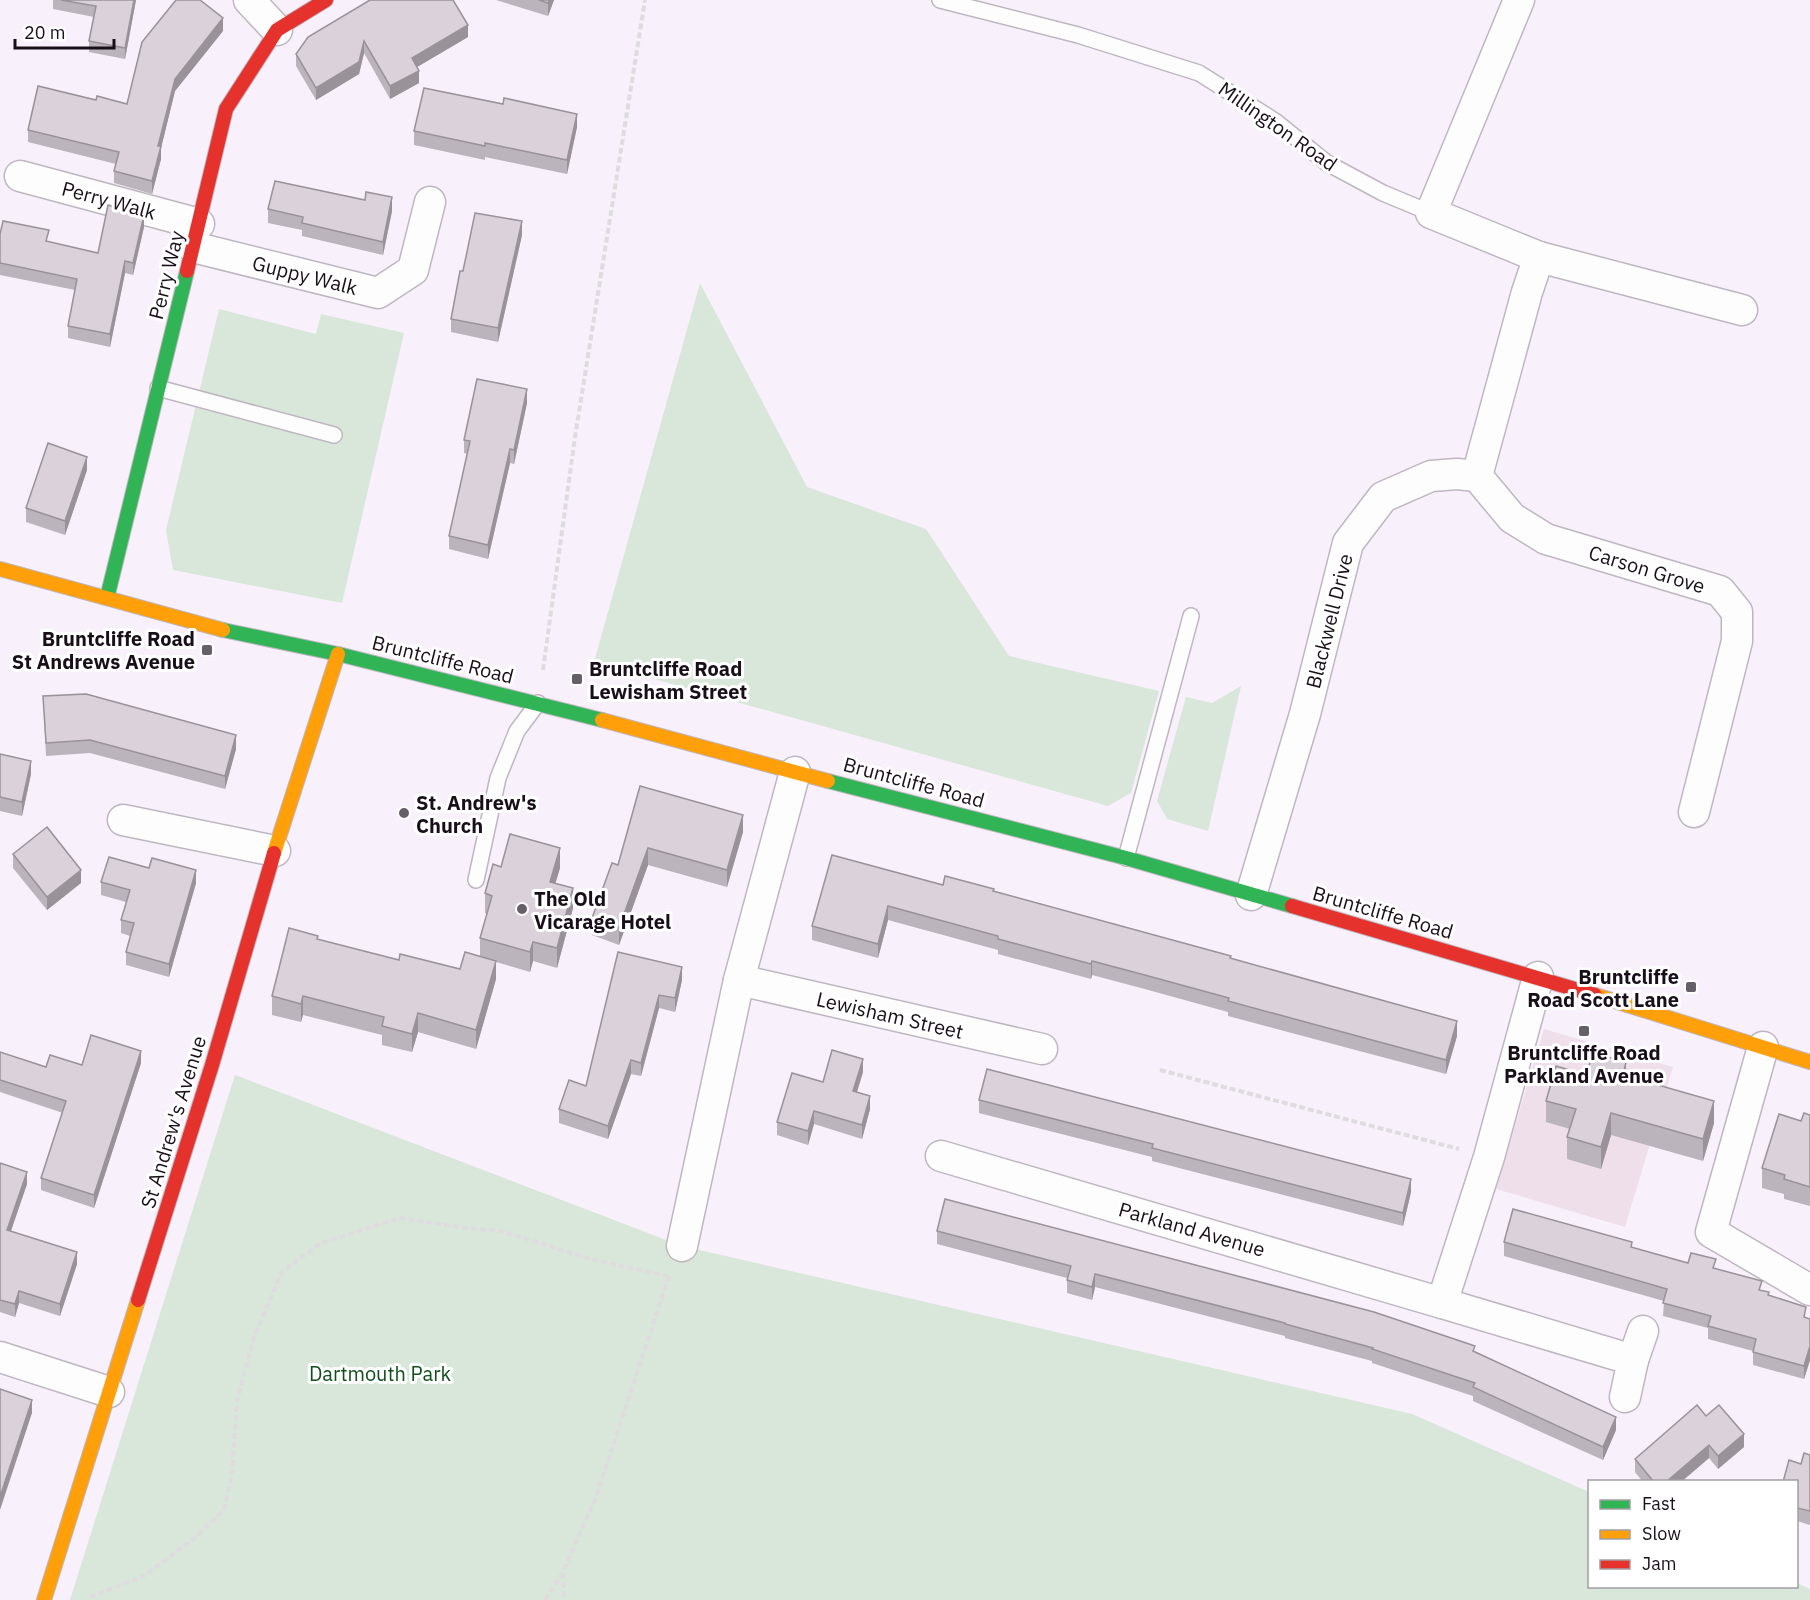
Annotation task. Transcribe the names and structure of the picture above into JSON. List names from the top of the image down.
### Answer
{
  "streets": {
    "main road": ["Perry Way", "Bruntcliffe Road", "St Andrew's Avenue"],
    "street": [
      "Millington Road",
      "Perry Walk",
      "Guppy Walk",
      "Carson Grove",
      "Blackwell Drive",
      "Lewisham Street",
      "Parkland Avenue"
    ]
  },
  "crossings": [
    ["Perry Walk", "Perry Way"],
    ["Perry Walk", "Guppy Walk"],
    ["Perry Way", "Guppy Walk"],
    ["Perry Way", "Bruntcliffe Road"],
    ["Carson Grove", "Blackwell Drive"],
    ["Blackwell Drive", "Bruntcliffe Road"],
    ["Bruntcliffe Road", "St Andrew's Avenue"]
  ],
  "parks": ["Dartmouth Park"],
  "places": {
    "transit": [
      "Bruntcliffe Road St Andrews Avenue",
      "Bruntcliffe Road Lewisham Street",
      "Bruntcliffe Road Scott Lane",
      "Bruntcliffe Road Parkland Avenue"
    ],
    "other": ["St. Andrew's Church", "The Old Vicarage Hotel"]
  },
  "legend": ["Fast", "Slow", "Jam"],
  "scale_bar": "20 m"
}
